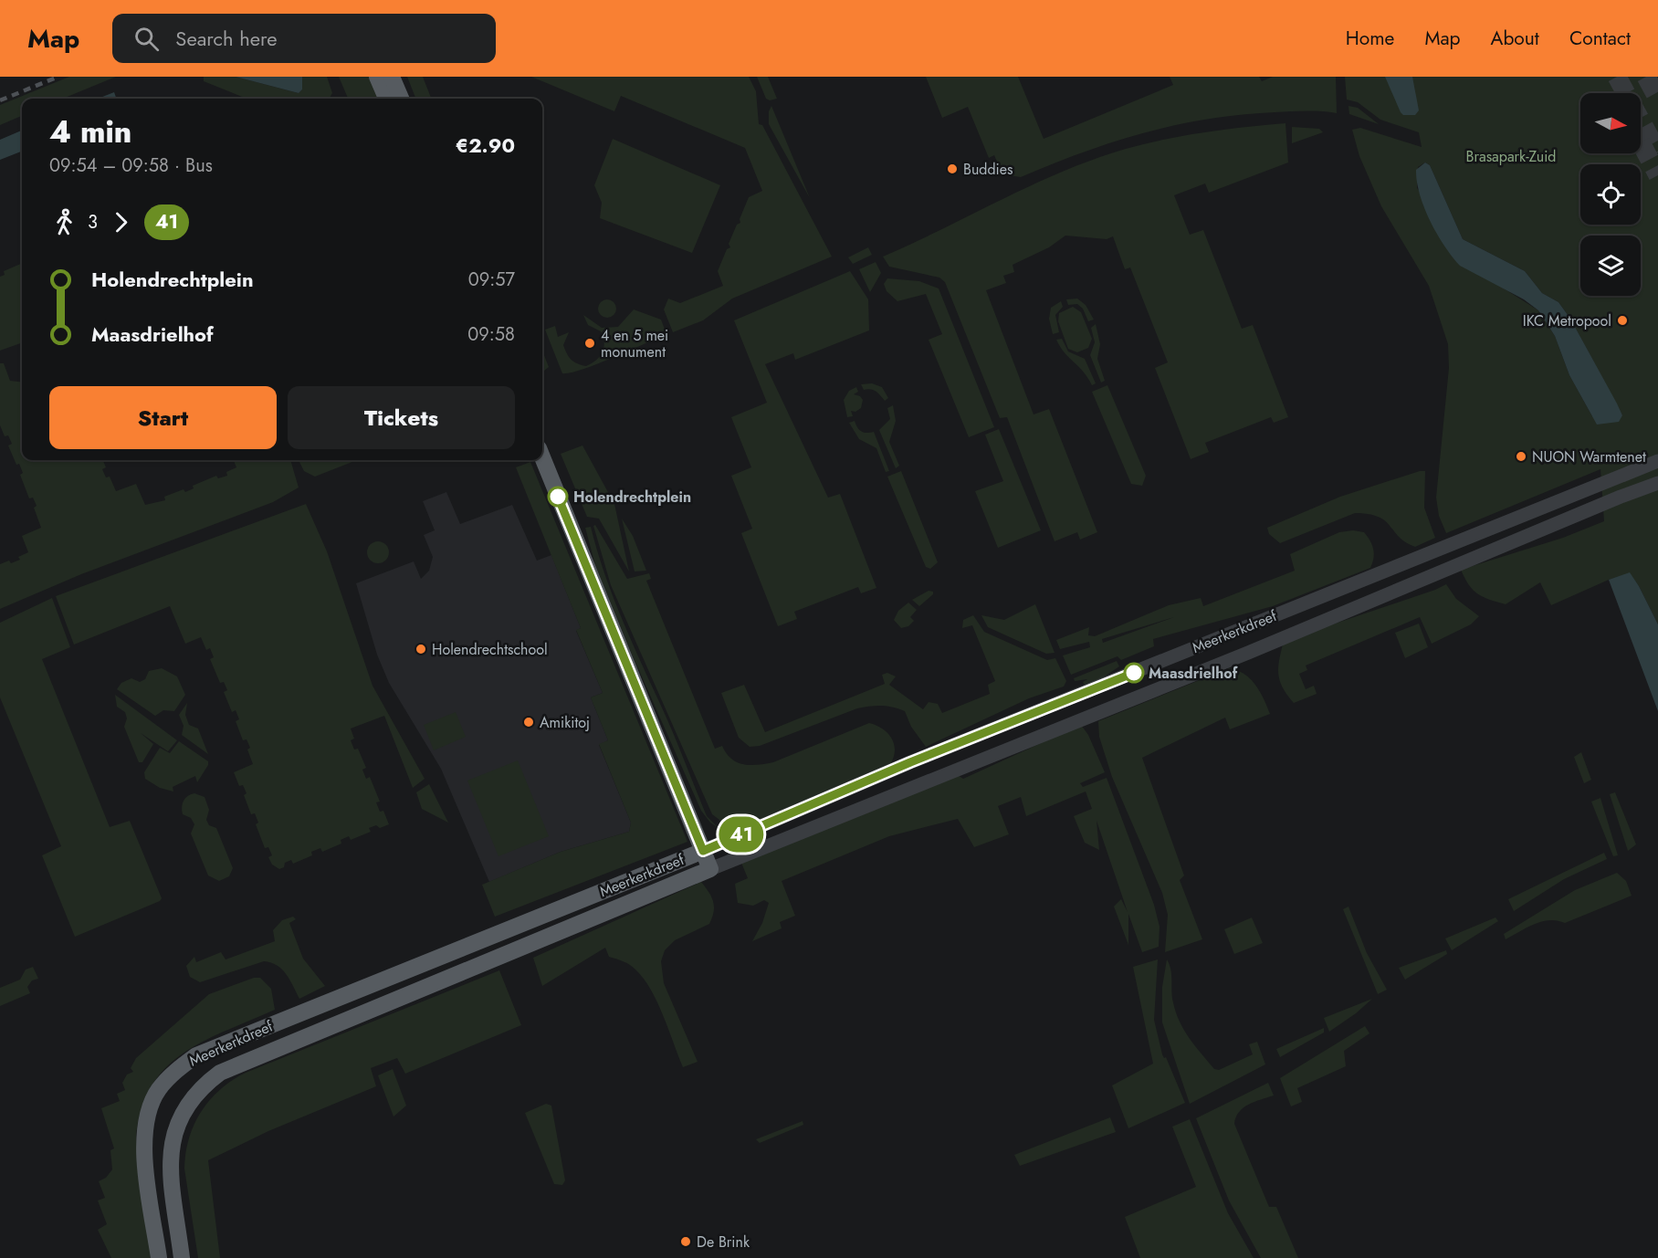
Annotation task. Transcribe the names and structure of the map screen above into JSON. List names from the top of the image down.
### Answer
{
  "streets": {
    "main road": ["Meerkerkdreef"]
  },
  "parks": ["Brasapark-Zuid"],
  "places": [
    "Buddies",
    "IKC Metropool",
    "4 en 5 mei monument",
    "NUON Warmtenet",
    "Holendrechtplein",
    "Holendrechtschool",
    "Maasdrielhof",
    "Amikitoj",
    "De Brink"
  ],
  "lines": ["bus line 41"],
  "north": "right",
  "page": {
    "header": "Map",
    "search": "Search here",
    "nav": [
      "Home",
      "Map",
      "About",
      "Contact"
    ],
    "on_map": "41",
    "heading": ["4 min", "09:54 – 09:58 · Bus", "€2.90"],
    "legs": ["3", "41"],
    "list": [
      {
        "name": "Holendrechtplein",
        "value": "09:57"
      },
      {
        "name": "Maasdrielhof",
        "value": "09:58"
      }
    ],
    "buttons": ["Start", "Tickets"]
  }
}
